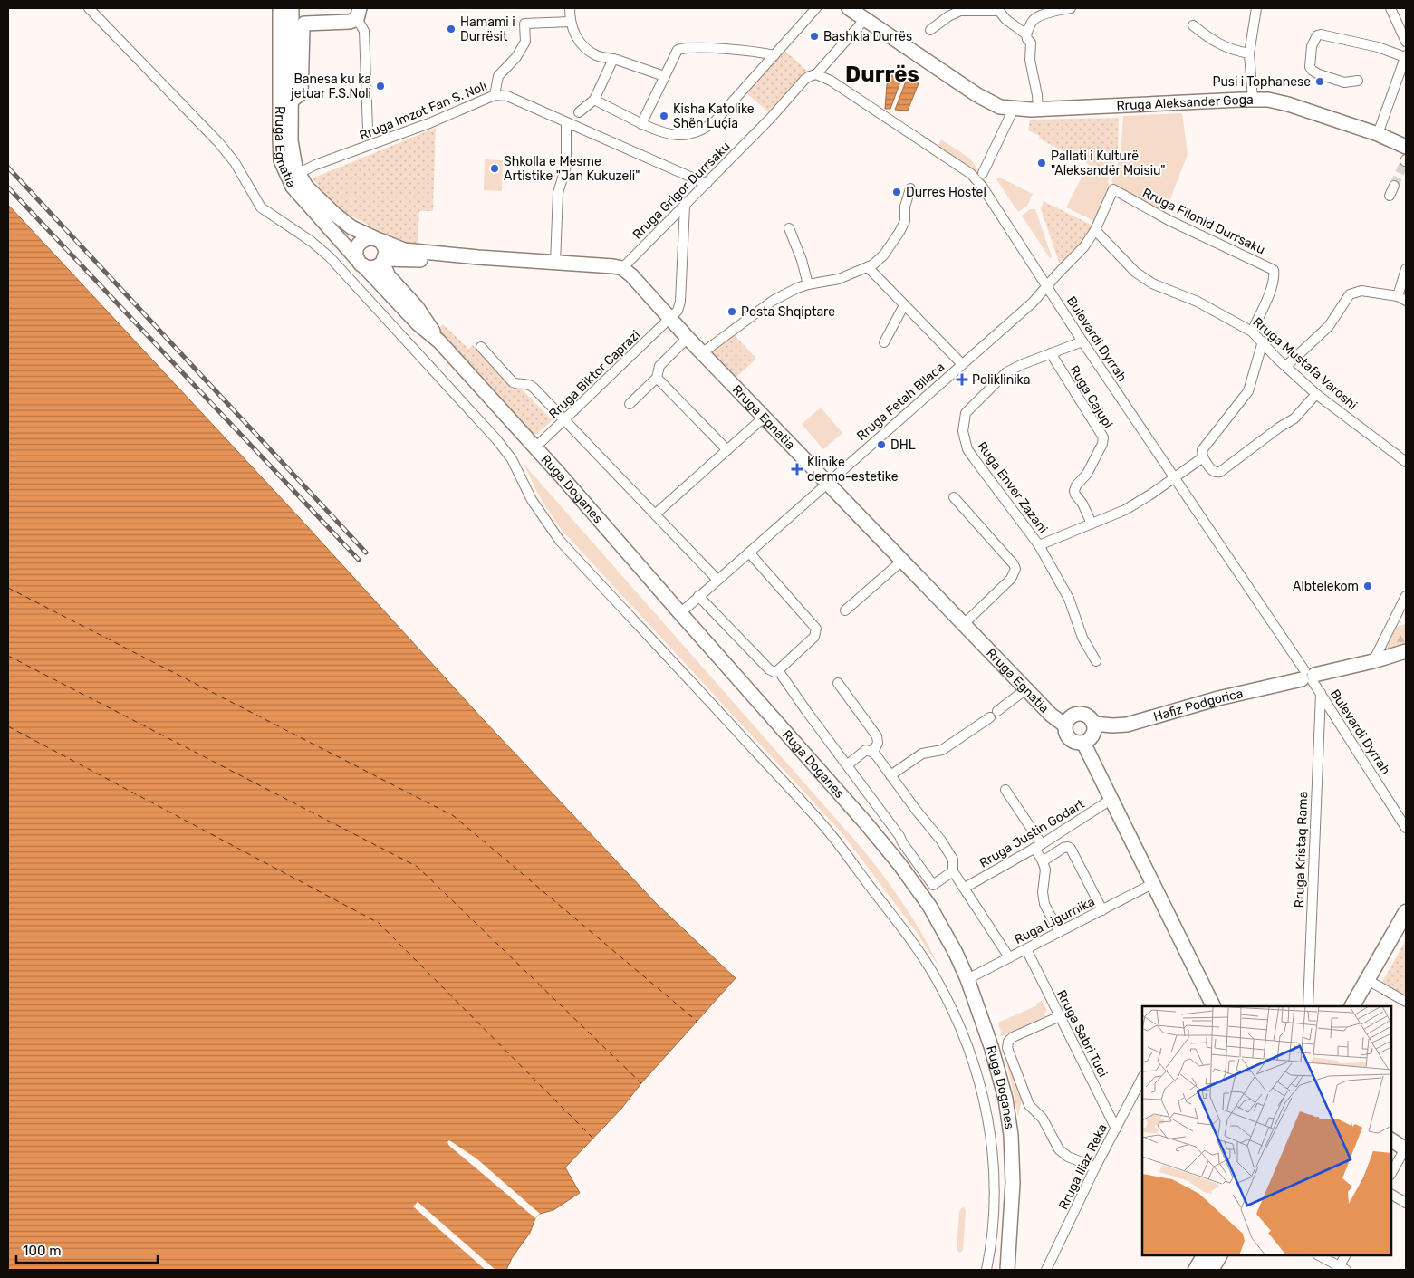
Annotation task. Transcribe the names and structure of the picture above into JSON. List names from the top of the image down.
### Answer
{
  "streets": {
    "main road": [
      "Rruga Aleksander Goga",
      "Rruga Egnatia",
      "Ruga Doganes",
      "Hafiz Podgorica"
    ],
    "street": [
      "Rruga Imzot Fan S. Noli",
      "Rruga Grigor Durrsaku",
      "Rruga Filonid Durrsaku",
      "Bulevardi Dyrrah",
      "Rruga Mustafa Varoshi",
      "Rruga Biktor Caprazi",
      "Ruga Cajupi",
      "Rruga Fetah Bllaca",
      "Ruga Enver Zazani",
      "Rruga Justin Godart",
      "Rruga Kristaq Rama",
      "Ruga Ligurnika",
      "Rruga Sabri Tuci",
      "Rruga Iliaz Reka"
    ]
  },
  "crossings": [
    ["Rruga Aleksander Goga", "Rruga Grigor Durrsaku"],
    ["Rruga Imzot Fan S. Noli", "Rruga Egnatia"],
    ["Rruga Imzot Fan S. Noli", "Rruga Grigor Durrsaku"],
    ["Rruga Egnatia", "Rruga Grigor Durrsaku"],
    ["Rruga Egnatia", "Rruga Biktor Caprazi"],
    ["Rruga Egnatia", "Rruga Fetah Bllaca"],
    ["Rruga Egnatia", "Ruga Doganes"],
    ["Rruga Egnatia", "Hafiz Podgorica"],
    ["Rruga Grigor Durrsaku", "Bulevardi Dyrrah"],
    ["Rruga Grigor Durrsaku", "Rruga Biktor Caprazi"],
    ["Rruga Filonid Durrsaku", "Rruga Mustafa Varoshi"],
    ["Rruga Filonid Durrsaku", "Rruga Fetah Bllaca"],
    ["Bulevardi Dyrrah", "Rruga Fetah Bllaca"],
    ["Bulevardi Dyrrah", "Hafiz Podgorica"],
    ["Bulevardi Dyrrah", "Rruga Kristaq Rama"],
    ["Rruga Mustafa Varoshi", "Rruga Fetah Bllaca"],
    ["Rruga Biktor Caprazi", "Ruga Doganes"],
    ["Ruga Cajupi", "Ruga Enver Zazani"],
    ["Rruga Fetah Bllaca", "Ruga Doganes"],
    ["Ruga Doganes", "Ruga Ligurnika"],
    ["Ruga Ligurnika", "Rruga Sabri Tuci"],
    ["Rruga Sabri Tuci", "Rruga Iliaz Reka"]
  ],
  "districts": ["Durrës"],
  "places": {
    "other": [
      "Hamami i Durrësit",
      "Bashkia Durrës",
      "Pusi i Tophanese",
      "Banesa ku ka jetuar F.S.Noli",
      "Kisha Katolike Shën Luçia",
      "Pallati i Kulturë \"Aleksandër Moisiu\"",
      "Shkolla e Mesme Artistike \"Jan Kukuzeli\"",
      "Durres Hostel",
      "Posta Shqiptare",
      "DHL",
      "Albtelekom"
    ],
    "health": ["Poliklinika", "Klinike dermo-estetike"]
  },
  "scale_bar": "100 m"
}
